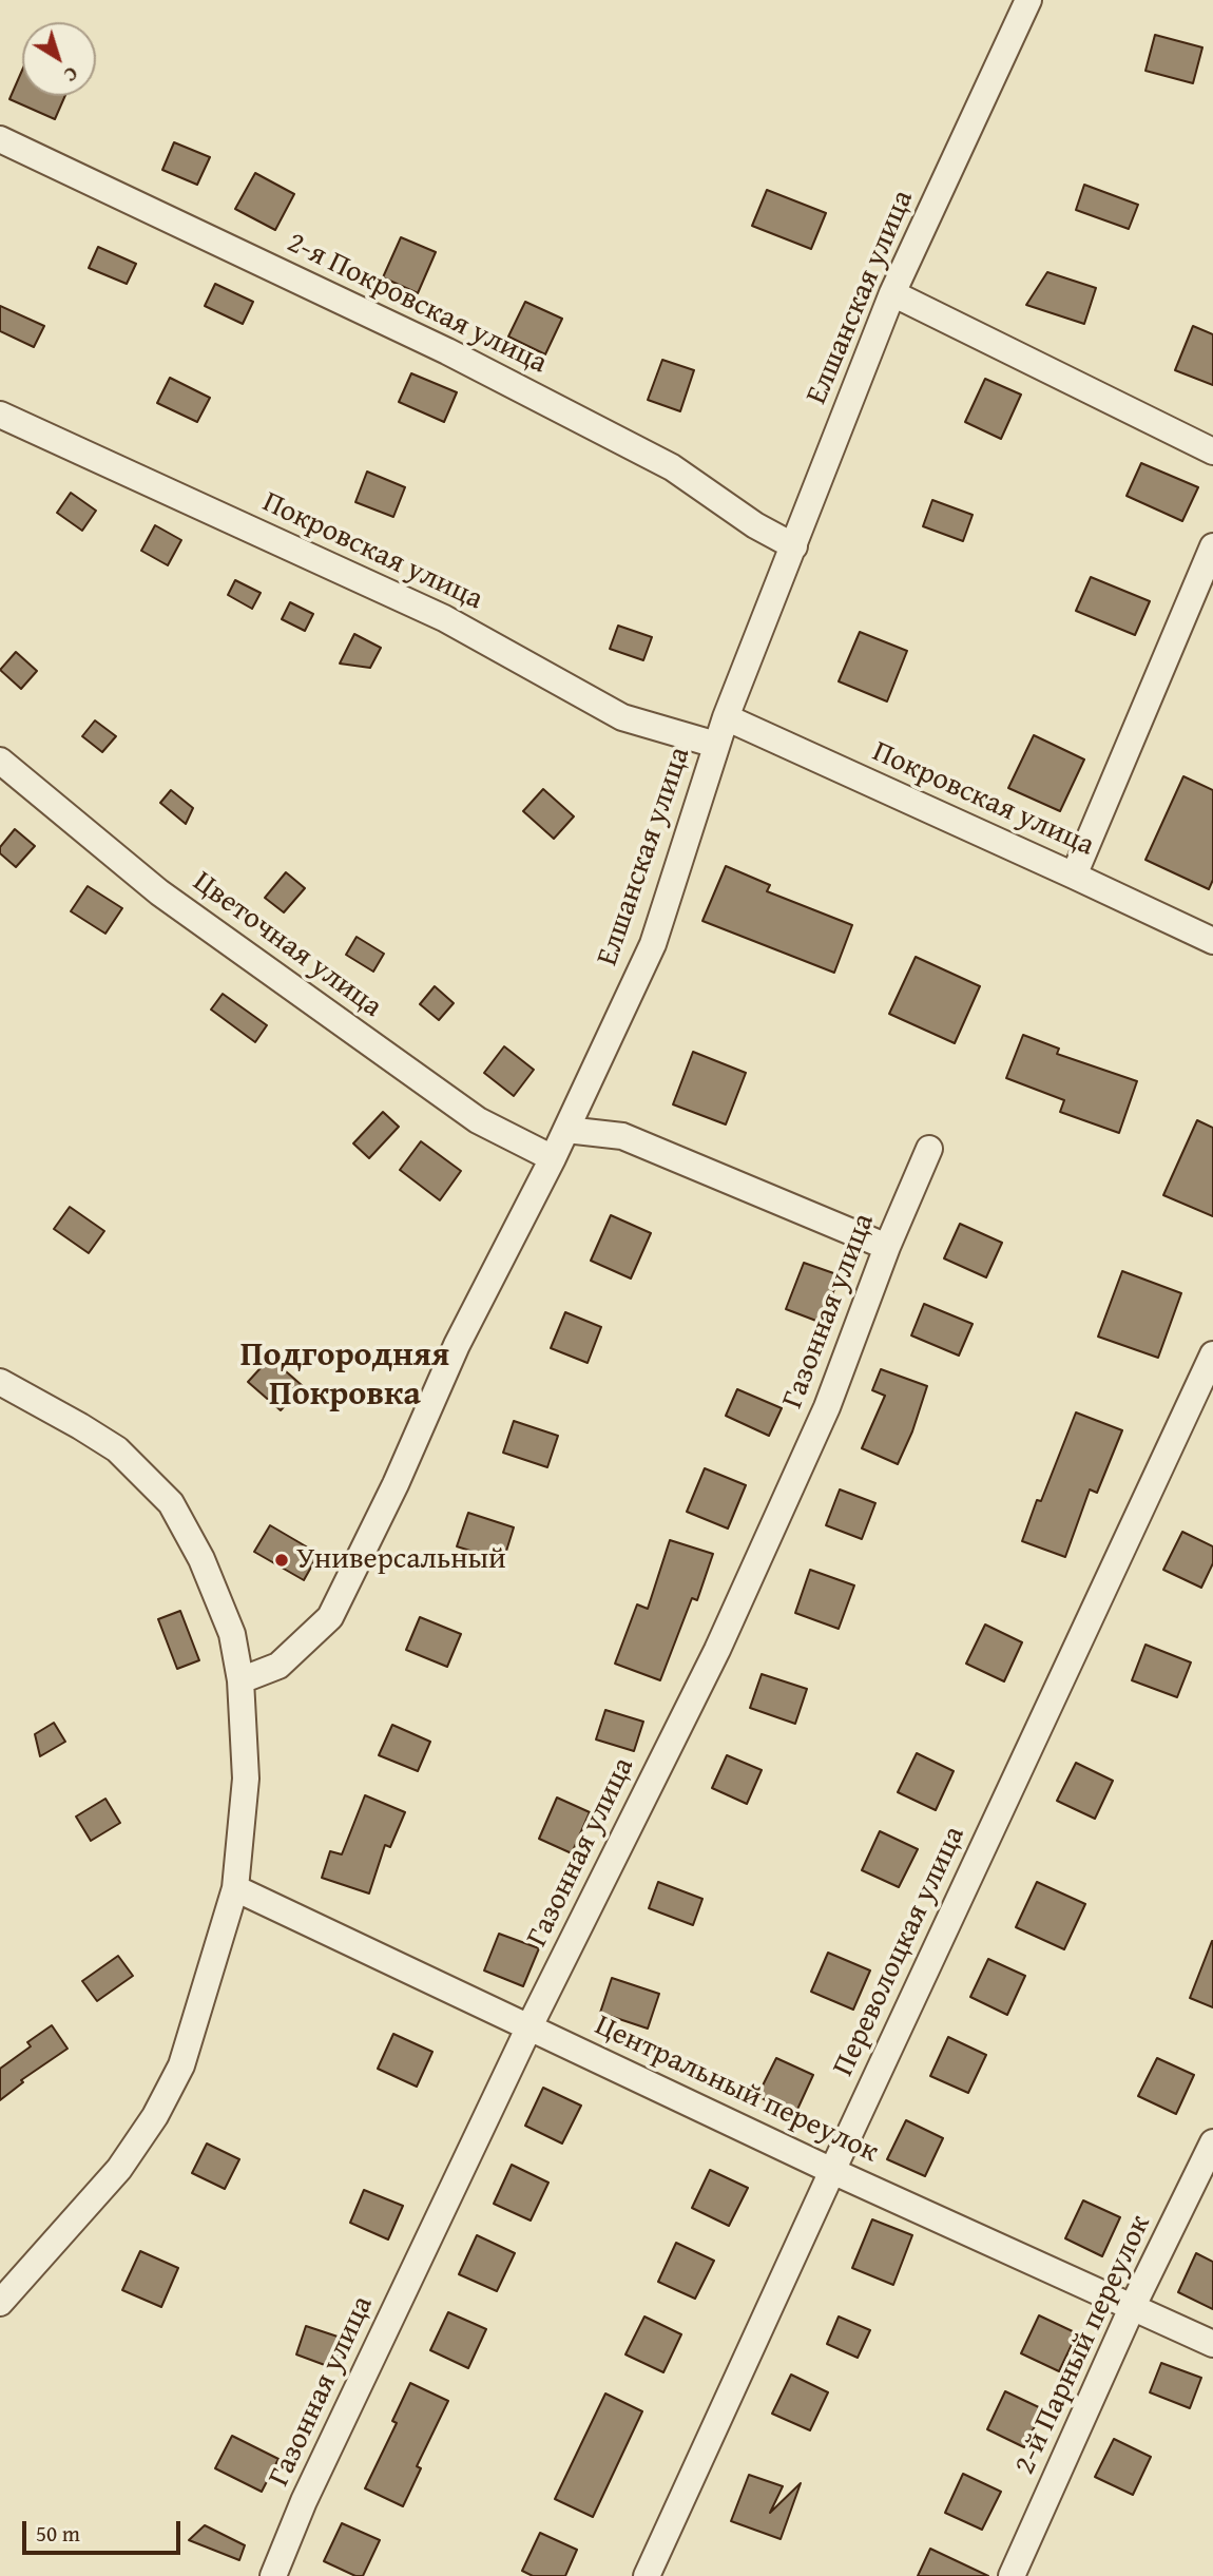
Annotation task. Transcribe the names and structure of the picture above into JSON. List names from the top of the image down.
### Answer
{
  "streets": {
    "street": [
      "Елшанская улица",
      "2-я Покровская улица",
      "Покровская улица",
      "Цветочная улица",
      "Газонная улица",
      "Переволоцкая улица",
      "Центральный переулок",
      "2-й Парный переулок"
    ]
  },
  "crossings": [
    ["Елшанская улица", "2-я Покровская улица"],
    ["Елшанская улица", "Покровская улица"],
    ["Елшанская улица", "Цветочная улица"],
    ["Газонная улица", "Центральный переулок"],
    ["Переволоцкая улица", "Центральный переулок"],
    ["Центральный переулок", "2-й Парный переулок"]
  ],
  "districts": ["Подгородняя Покровка"],
  "places": ["Универсальный"],
  "scale_bar": "50 m",
  "north": "bottom right"
}
